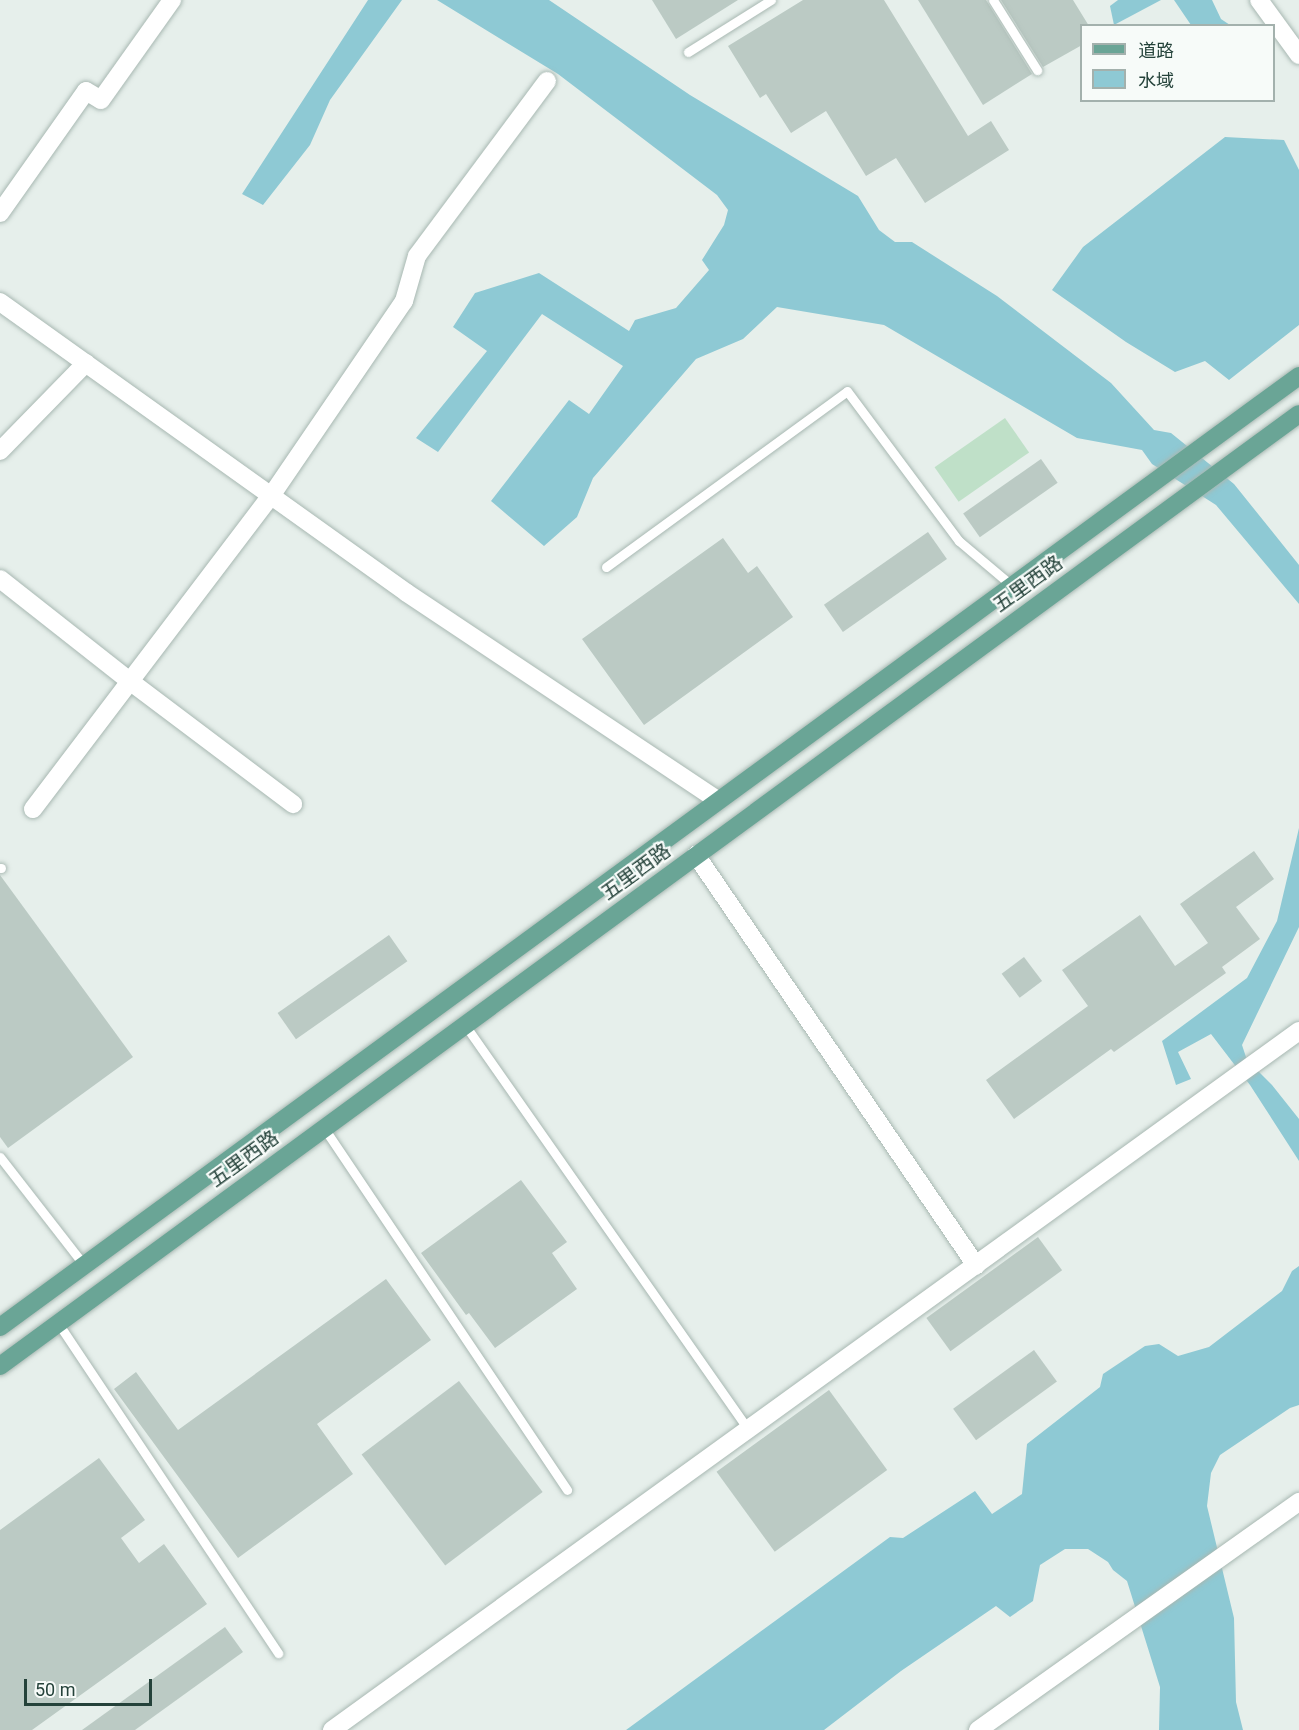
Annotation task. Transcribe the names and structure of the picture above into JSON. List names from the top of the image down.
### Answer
{
  "streets": {
    "main road": ["五里西路"]
  },
  "legend": ["道路", "水域"],
  "scale_bar": "50 m"
}
